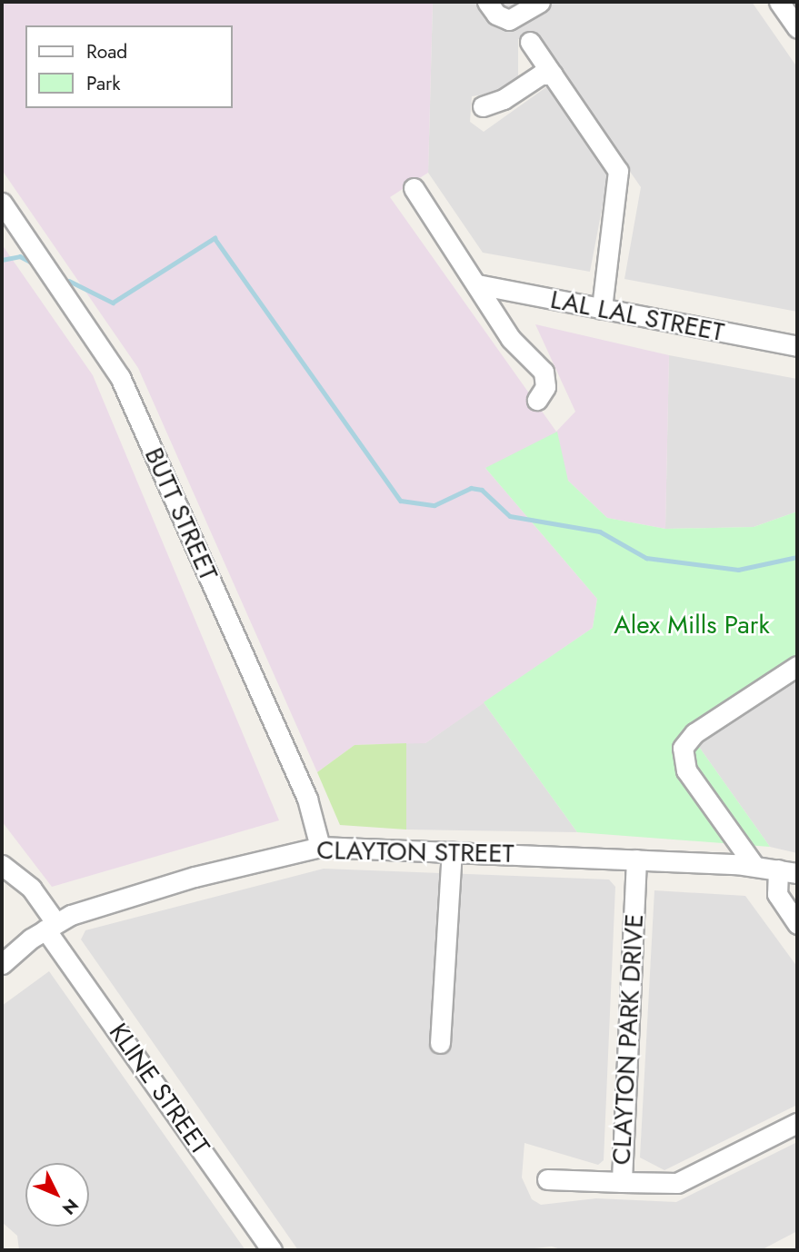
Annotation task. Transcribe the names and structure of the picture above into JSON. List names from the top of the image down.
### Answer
{
  "streets": {
    "street": [
      "LAL LAL STREET",
      "BUTT STREET",
      "CLAYTON STREET",
      "CLAYTON PARK DRIVE",
      "KLINE STREET"
    ]
  },
  "crossings": [
    ["BUTT STREET", "CLAYTON STREET"],
    ["CLAYTON STREET", "CLAYTON PARK DRIVE"],
    ["CLAYTON STREET", "KLINE STREET"]
  ],
  "parks": ["Alex Mills Park"],
  "legend": ["Road", "Park"],
  "north": "bottom right"
}
